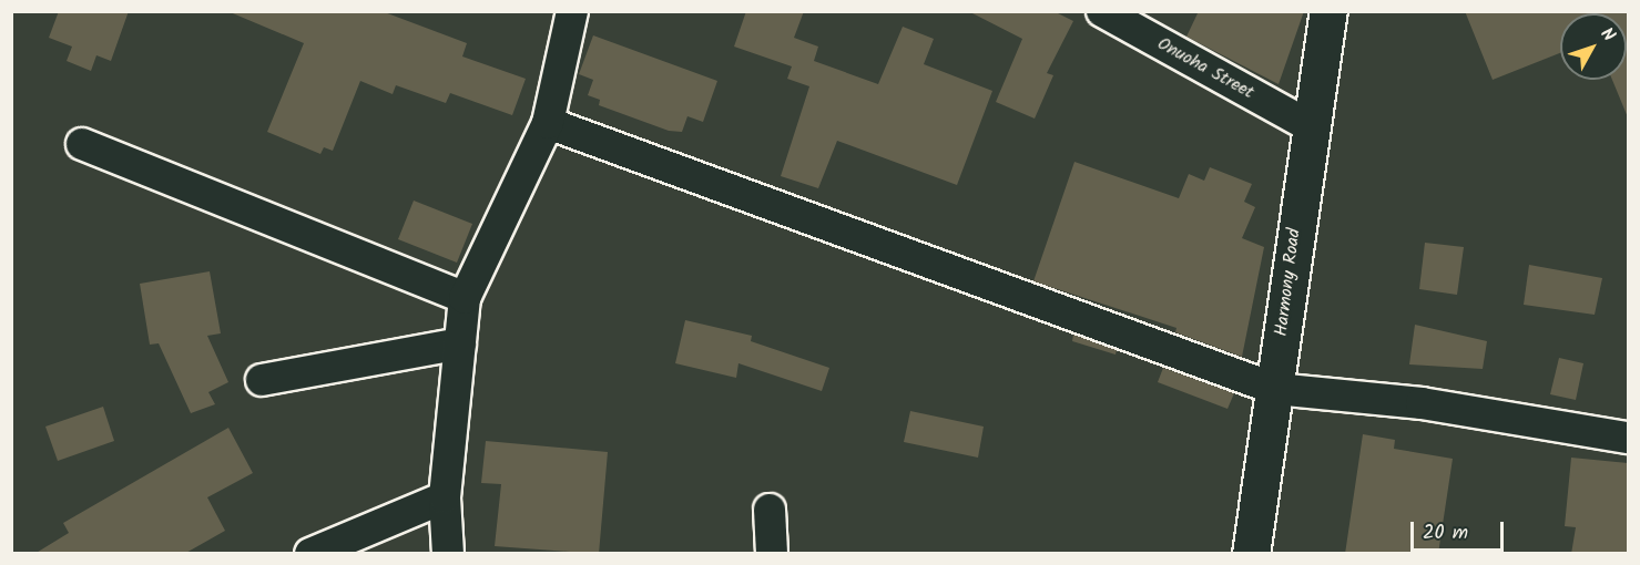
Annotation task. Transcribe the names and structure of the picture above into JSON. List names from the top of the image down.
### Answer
{
  "streets": {
    "main road": ["Harmony Road"],
    "street": ["Onuoha Street"]
  },
  "crossings": [
    ["Onuoha Street", "Harmony Road"]
  ],
  "scale_bar": "20 m",
  "north": "top right"
}
